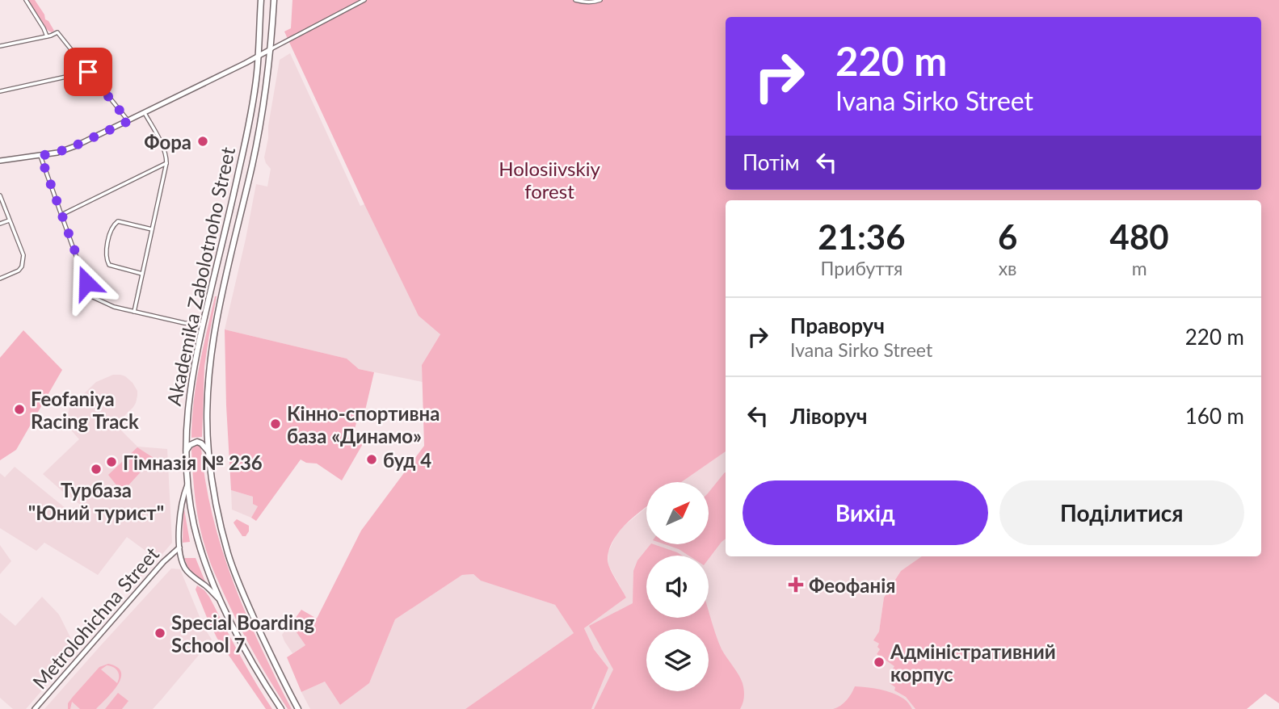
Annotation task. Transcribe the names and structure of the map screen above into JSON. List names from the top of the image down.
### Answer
{
  "streets": {
    "highway": ["Akademika Zabolotnoho Street"],
    "street": ["Metrolohichna Street"]
  },
  "crossings": [
    ["Akademika Zabolotnoho Street", "Metrolohichna Street"]
  ],
  "parks": ["Holosiivskiy forest"],
  "places": {
    "other": [
      "Фора",
      "Feofaniya Racing Track",
      "Кінно-спортивна база «Динамо»",
      "буд 4",
      "Гімназія № 236",
      "Турбаза \"Юний турист\"",
      "Special Boarding School 7",
      "Адміністративний корпус"
    ],
    "health": ["Феофанія"]
  },
  "north": "top right",
  "page": {
    "turn": ["220 m", "Ivana Sirko Street"],
    "then": "Потім",
    "eta": [
      "21:36",
      "Прибуття",
      "6",
      "хв",
      "480",
      "m"
    ],
    "list": [
      {
        "name": "Праворуч",
        "note": "Ivana Sirko Street",
        "value": "220 m"
      },
      {
        "name": "Ліворуч",
        "value": "160 m"
      }
    ],
    "buttons": ["Вихід", "Поділитися"]
  }
}
